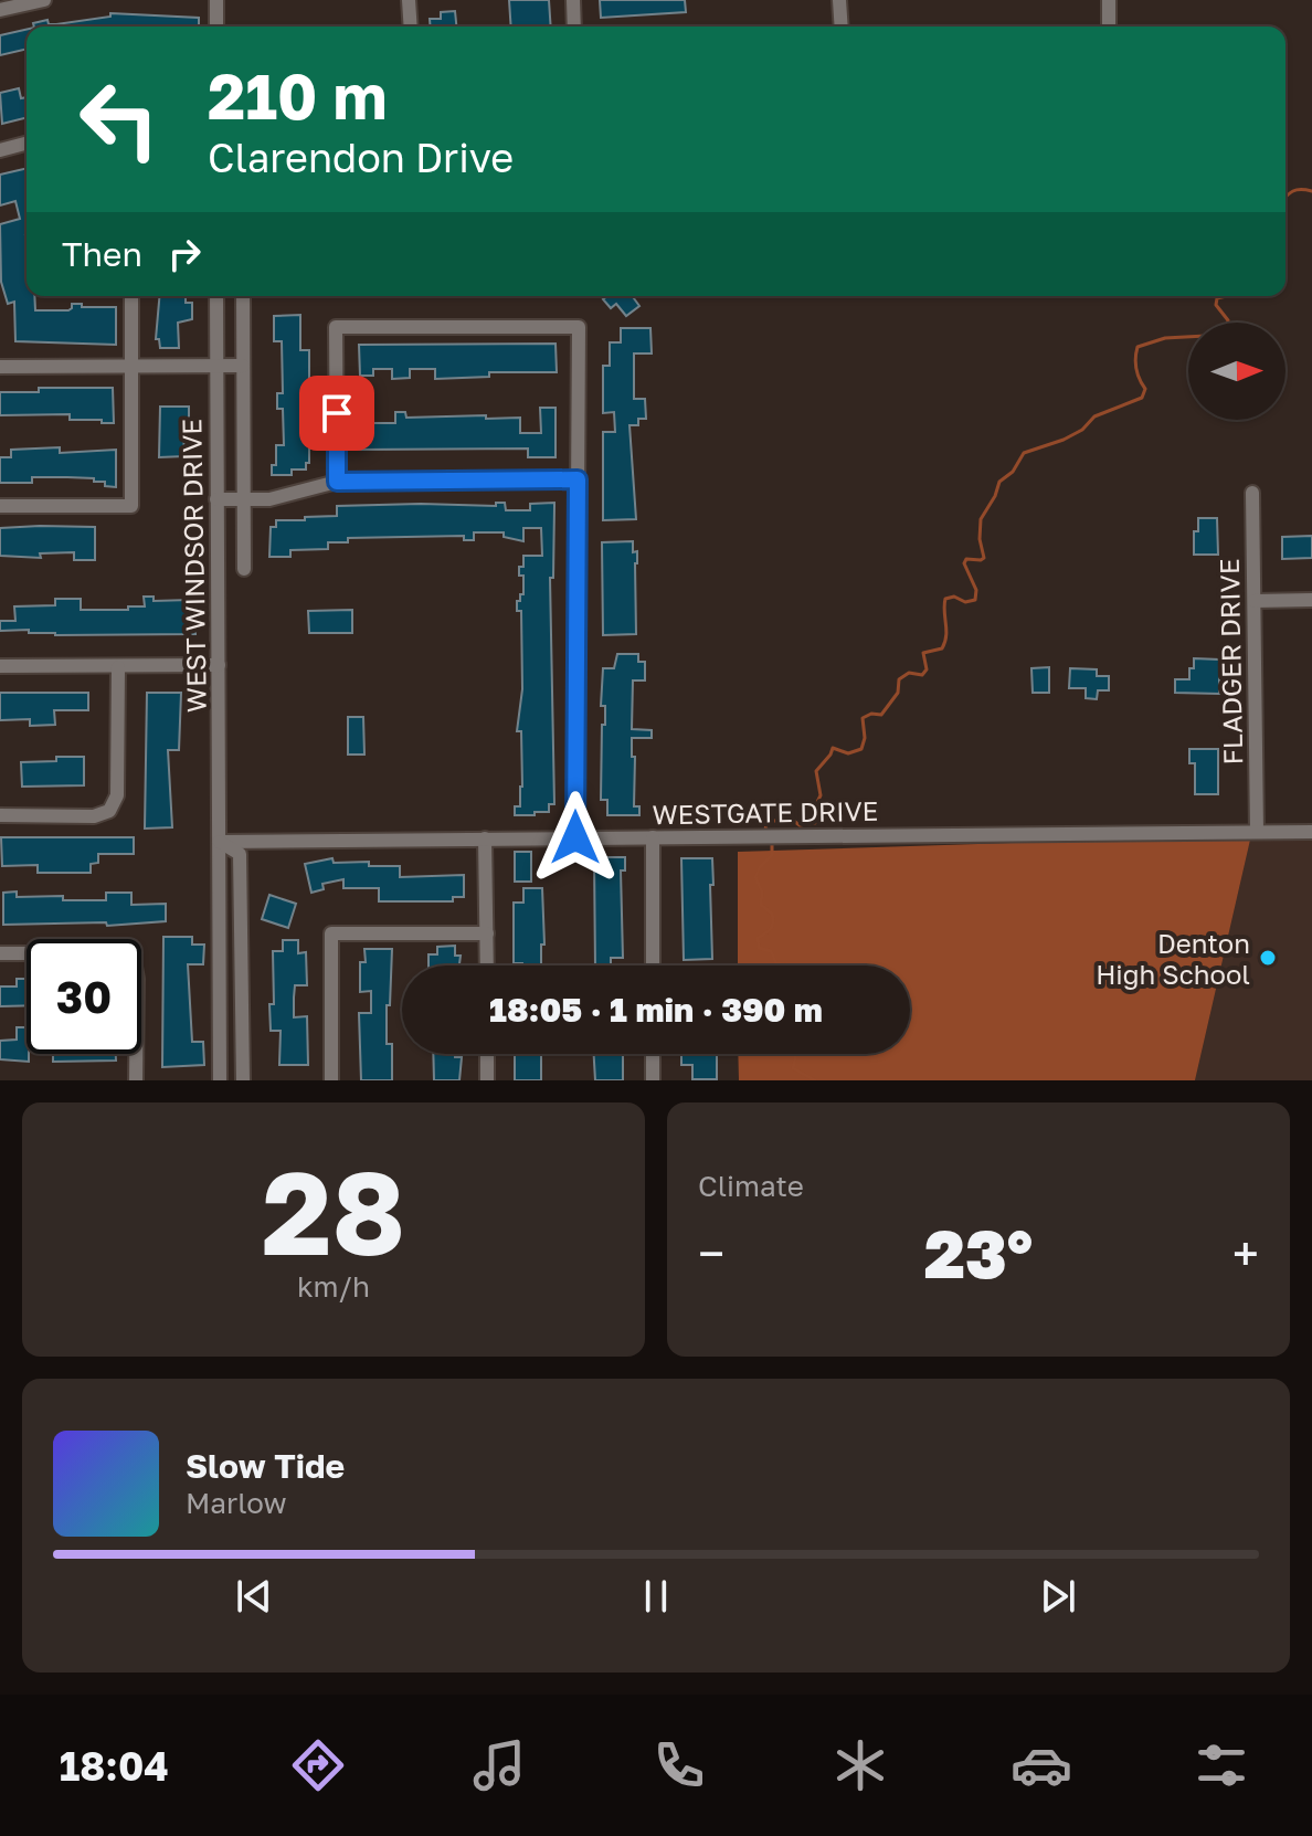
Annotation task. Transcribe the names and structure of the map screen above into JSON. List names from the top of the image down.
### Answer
{
  "streets": {
    "street": ["WEST WINDSOR DRIVE", "FLADGER DRIVE", "WESTGATE DRIVE"]
  },
  "crossings": [
    ["WEST WINDSOR DRIVE", "WESTGATE DRIVE"],
    ["FLADGER DRIVE", "WESTGATE DRIVE"]
  ],
  "places": ["Denton High School"],
  "north": "right",
  "page": {
    "turn": ["210 m", "Clarendon Drive"],
    "then": "Then",
    "limit": "30",
    "trip": "18:05 · 1 min · 390 m",
    "tile": [
      ["28", "km/h"],
      "Climate"
    ],
    "heat": ["−", "23°", "+"],
    "song": ["Slow Tide", "Marlow"],
    "tabs": "18:04"
  }
}
